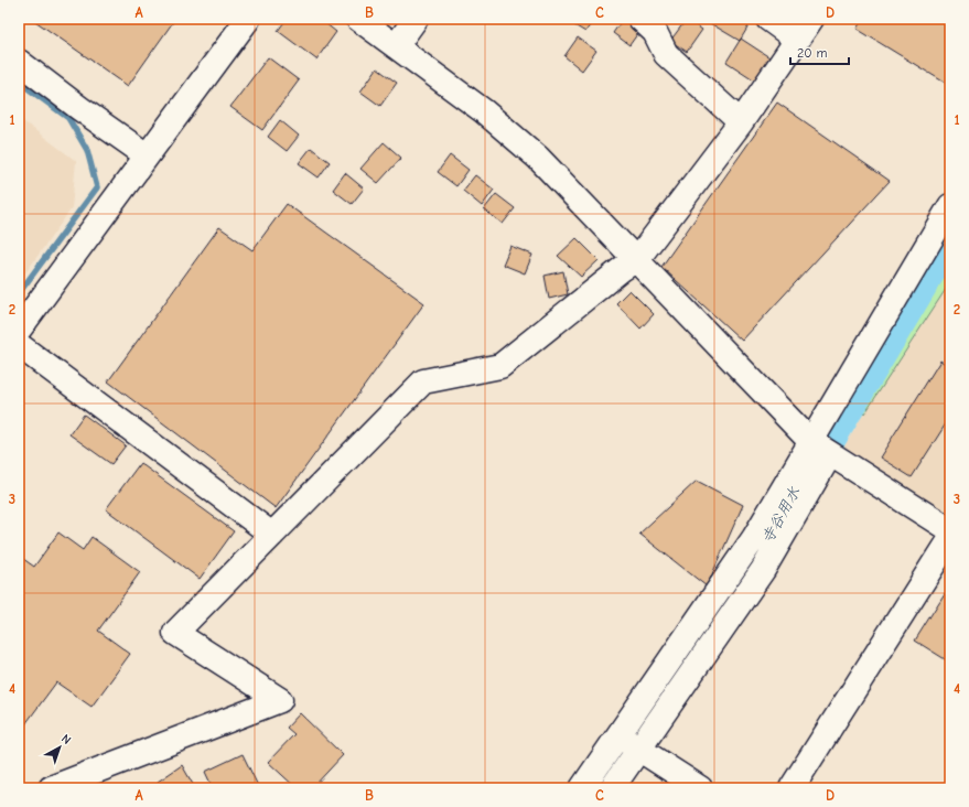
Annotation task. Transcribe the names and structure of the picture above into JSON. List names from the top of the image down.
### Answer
{
  "water": ["寺谷用水"],
  "scale_bar": "20 m",
  "north": "top right",
  "grid": {
    "columns": [
      "A",
      "B",
      "C",
      "D"
    ],
    "rows": [
      "1",
      "2",
      "3",
      "4"
    ]
  }
}
